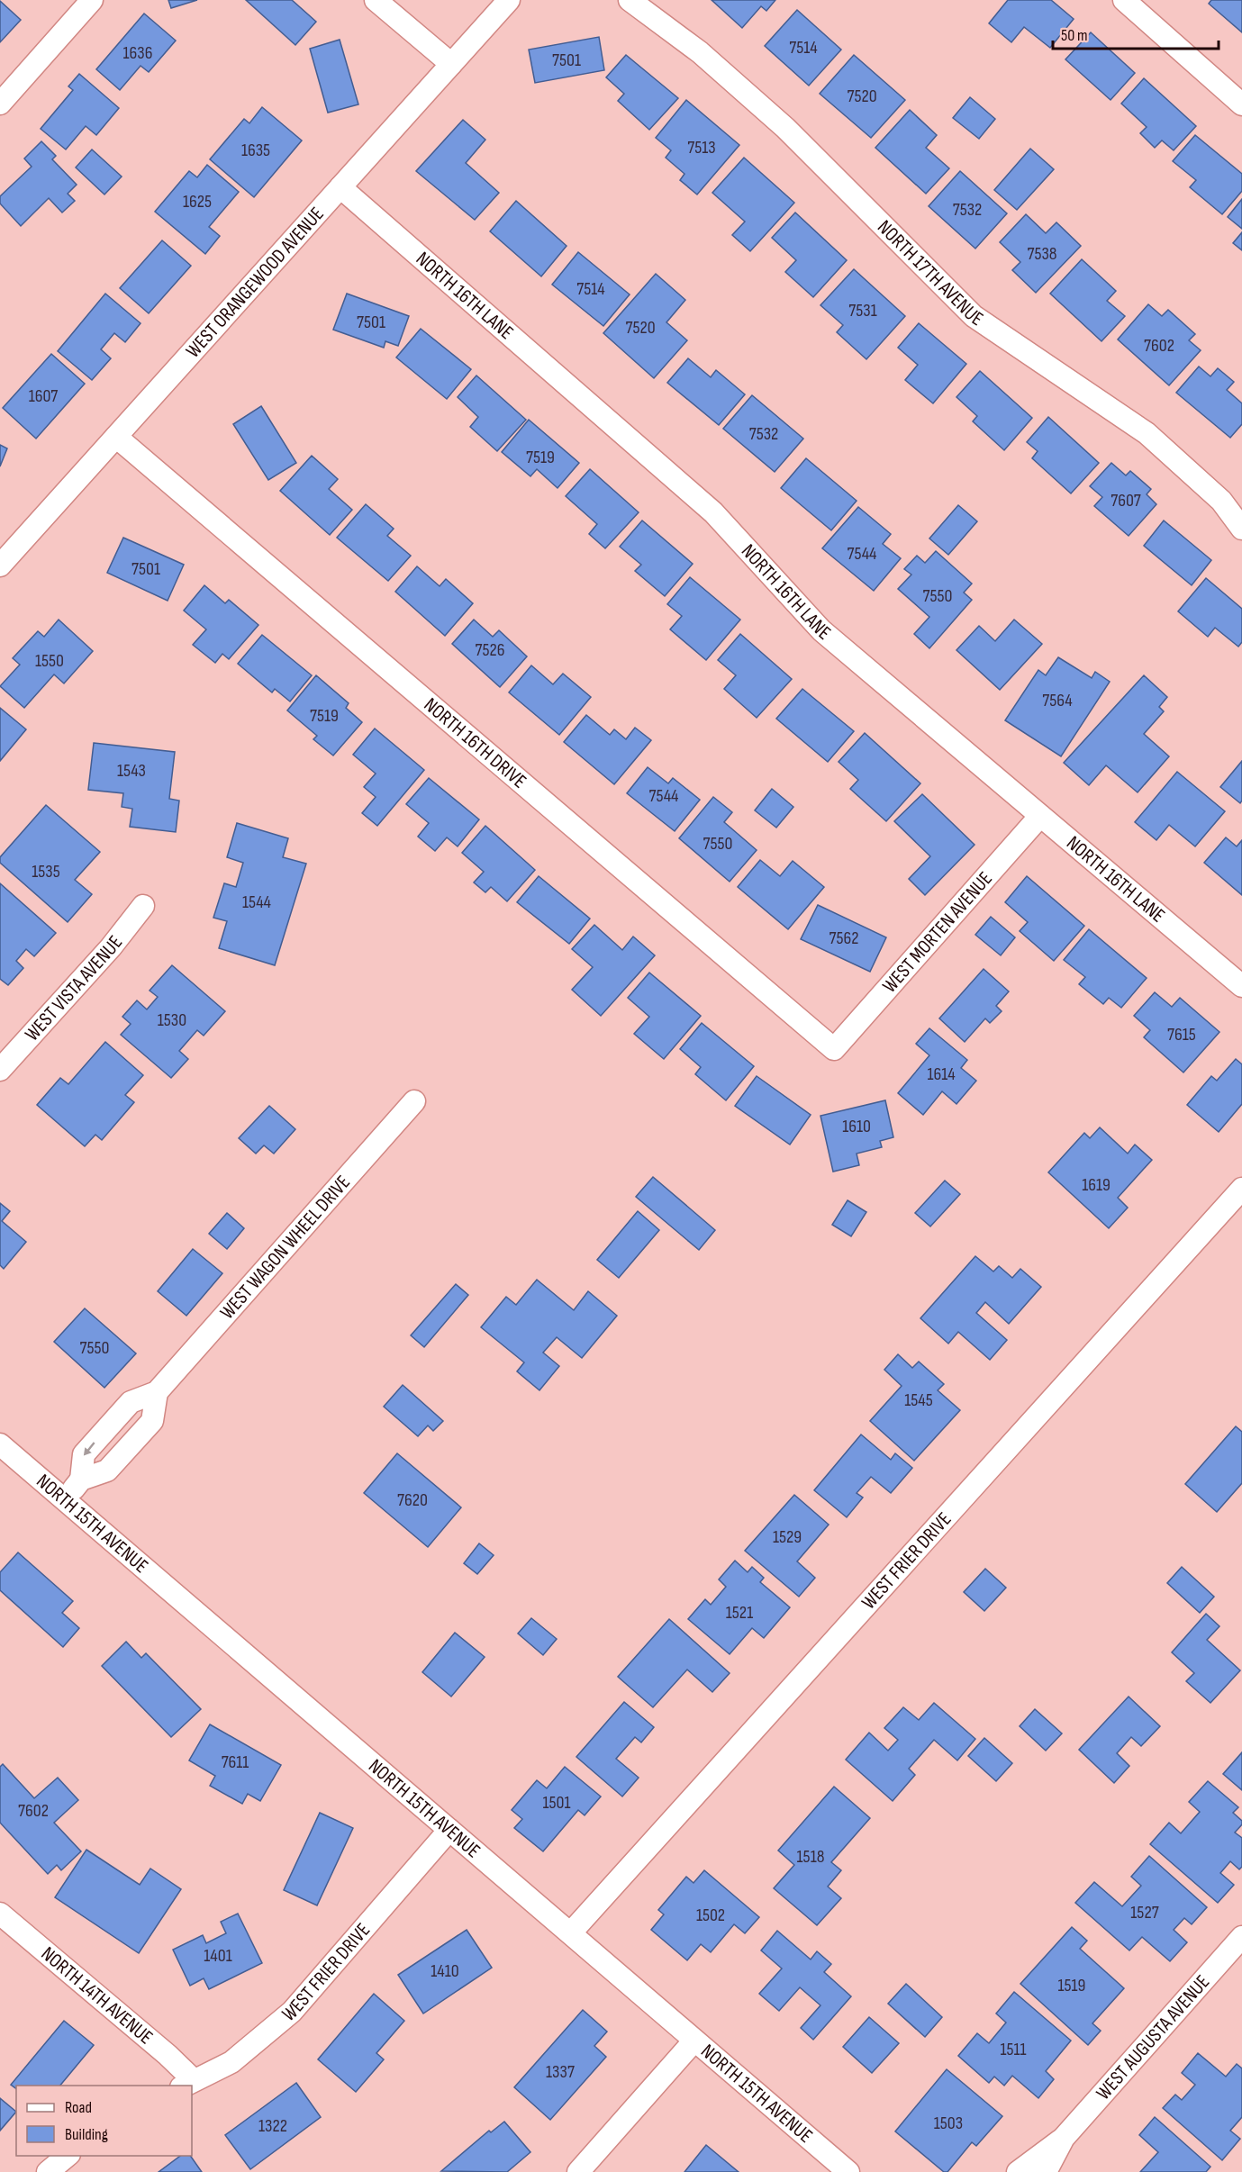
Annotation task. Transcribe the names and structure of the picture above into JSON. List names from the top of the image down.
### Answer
{
  "streets": {
    "street": [
      "NORTH 17TH AVENUE",
      "WEST ORANGEWOOD AVENUE",
      "NORTH 16TH LANE",
      "NORTH 16TH DRIVE",
      "WEST MORTEN AVENUE",
      "WEST VISTA AVENUE",
      "WEST WAGON WHEEL DRIVE",
      "NORTH 15TH AVENUE",
      "WEST FRIER DRIVE",
      "NORTH 14TH AVENUE",
      "WEST AUGUSTA AVENUE"
    ]
  },
  "crossings": [
    ["WEST ORANGEWOOD AVENUE", "NORTH 16TH LANE"],
    ["WEST ORANGEWOOD AVENUE", "NORTH 16TH DRIVE"],
    ["NORTH 16TH LANE", "WEST MORTEN AVENUE"],
    ["NORTH 16TH DRIVE", "WEST MORTEN AVENUE"],
    ["NORTH 15TH AVENUE", "WEST FRIER DRIVE"],
    ["WEST FRIER DRIVE", "NORTH 14TH AVENUE"]
  ],
  "house_numbers": [
    "7514",
    "1636",
    "7501",
    "7520",
    "7513",
    "1635",
    "1625",
    "7532",
    "7538",
    "7514",
    "7531",
    "7501",
    "7520",
    "7602",
    "1607",
    "7532",
    "7519",
    "7607",
    "7544",
    "7501",
    "7550",
    "7526",
    "1550",
    "7564",
    "7519",
    "1543",
    "7544",
    "7550",
    "1535",
    "1544",
    "7562",
    "1530",
    "7615",
    "1614",
    "1610",
    "1619",
    "7550",
    "1545",
    "7620",
    "1529",
    "1521",
    "7611",
    "1501",
    "7602",
    "1518",
    "1527",
    "1502",
    "1401",
    "1410",
    "1519",
    "1511",
    "1337",
    "1503",
    "1322"
  ],
  "legend": ["Road", "Building"],
  "scale_bar": "50 m"
}
